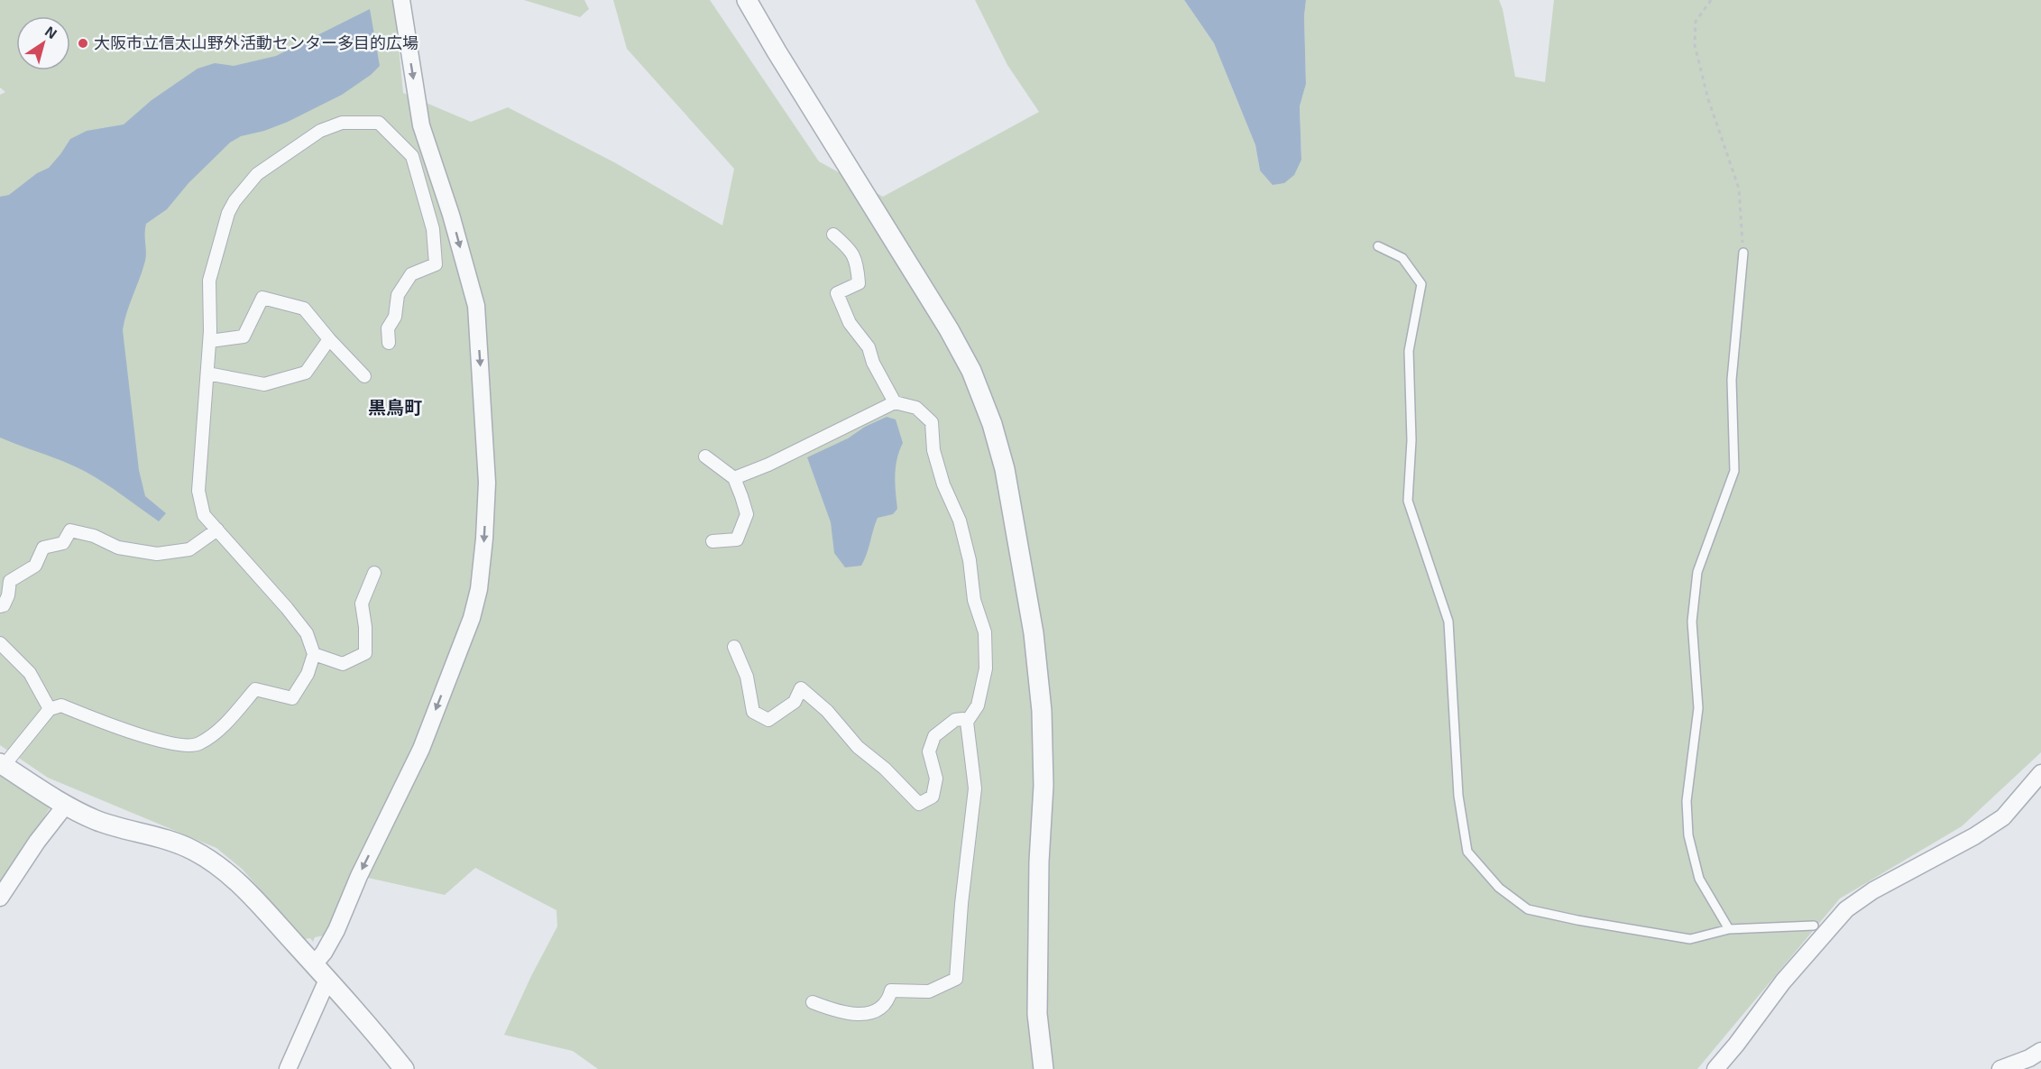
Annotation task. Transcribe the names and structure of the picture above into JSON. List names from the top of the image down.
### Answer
{
  "districts": ["黒鳥町"],
  "places": ["大阪市立信太山野外活動センター多目的広場"],
  "north": "top right"
}
